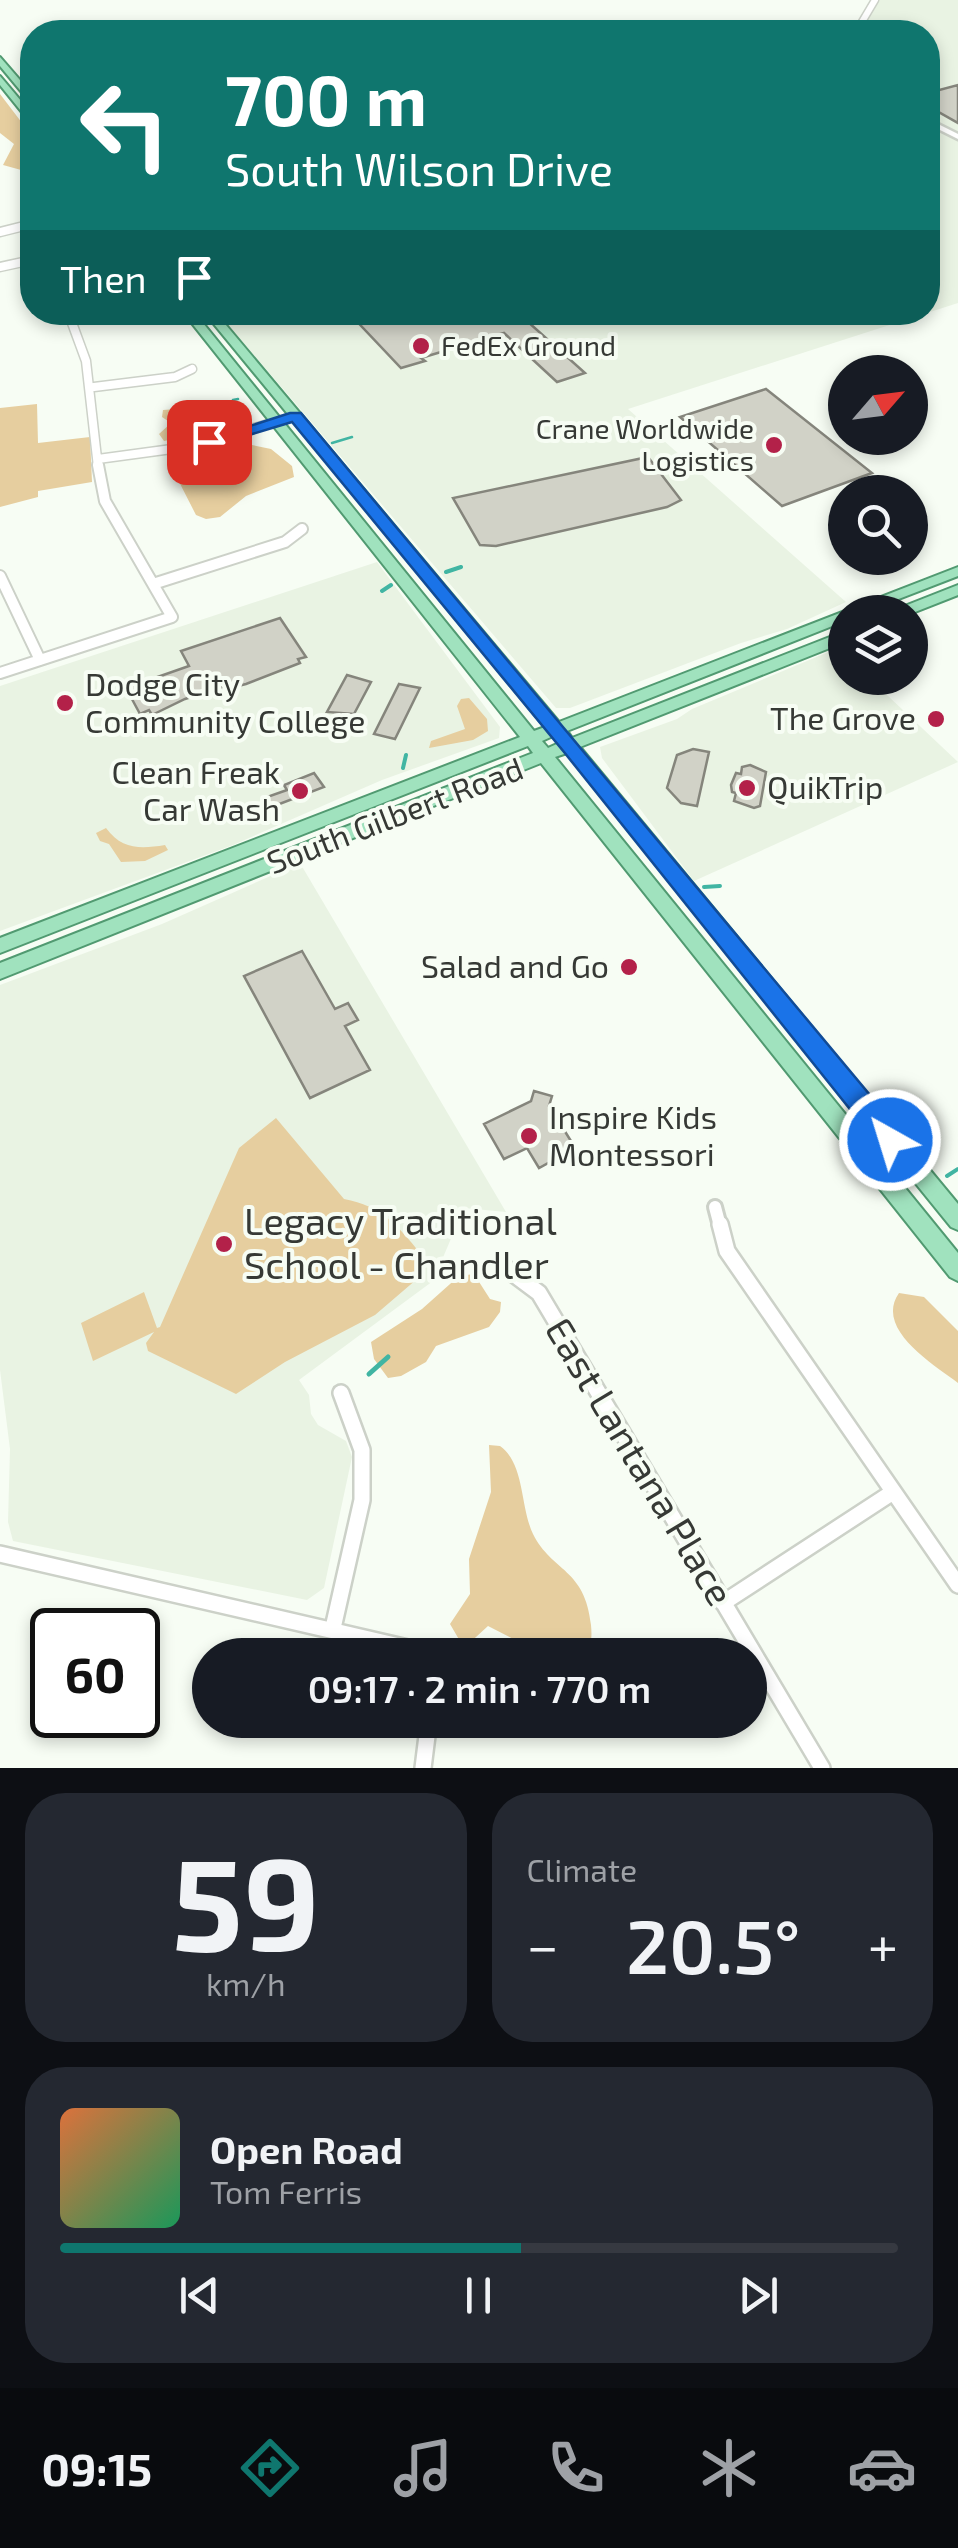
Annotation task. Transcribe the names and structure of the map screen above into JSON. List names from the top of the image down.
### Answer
{
  "streets": {
    "main road": ["South Gilbert Road"],
    "street": ["East Lantana Place"]
  },
  "places": [
    "FedEx Ground",
    "Crane Worldwide Logistics",
    "Dodge City Community College",
    "The Grove",
    "QuikTrip",
    "Clean Freak Car Wash",
    "Salad and Go",
    "Inspire Kids Montessori",
    "Legacy Traditional School - Chandler"
  ],
  "north": "top right",
  "page": {
    "turn": ["700 m", "South Wilson Drive"],
    "then": "Then",
    "limit": "60",
    "trip": "09:17 · 2 min · 770 m",
    "tile": [
      ["59", "km/h"],
      "Climate"
    ],
    "heat": ["−", "20.5°", "+"],
    "song": ["Open Road", "Tom Ferris"],
    "tabs": "09:15"
  }
}
